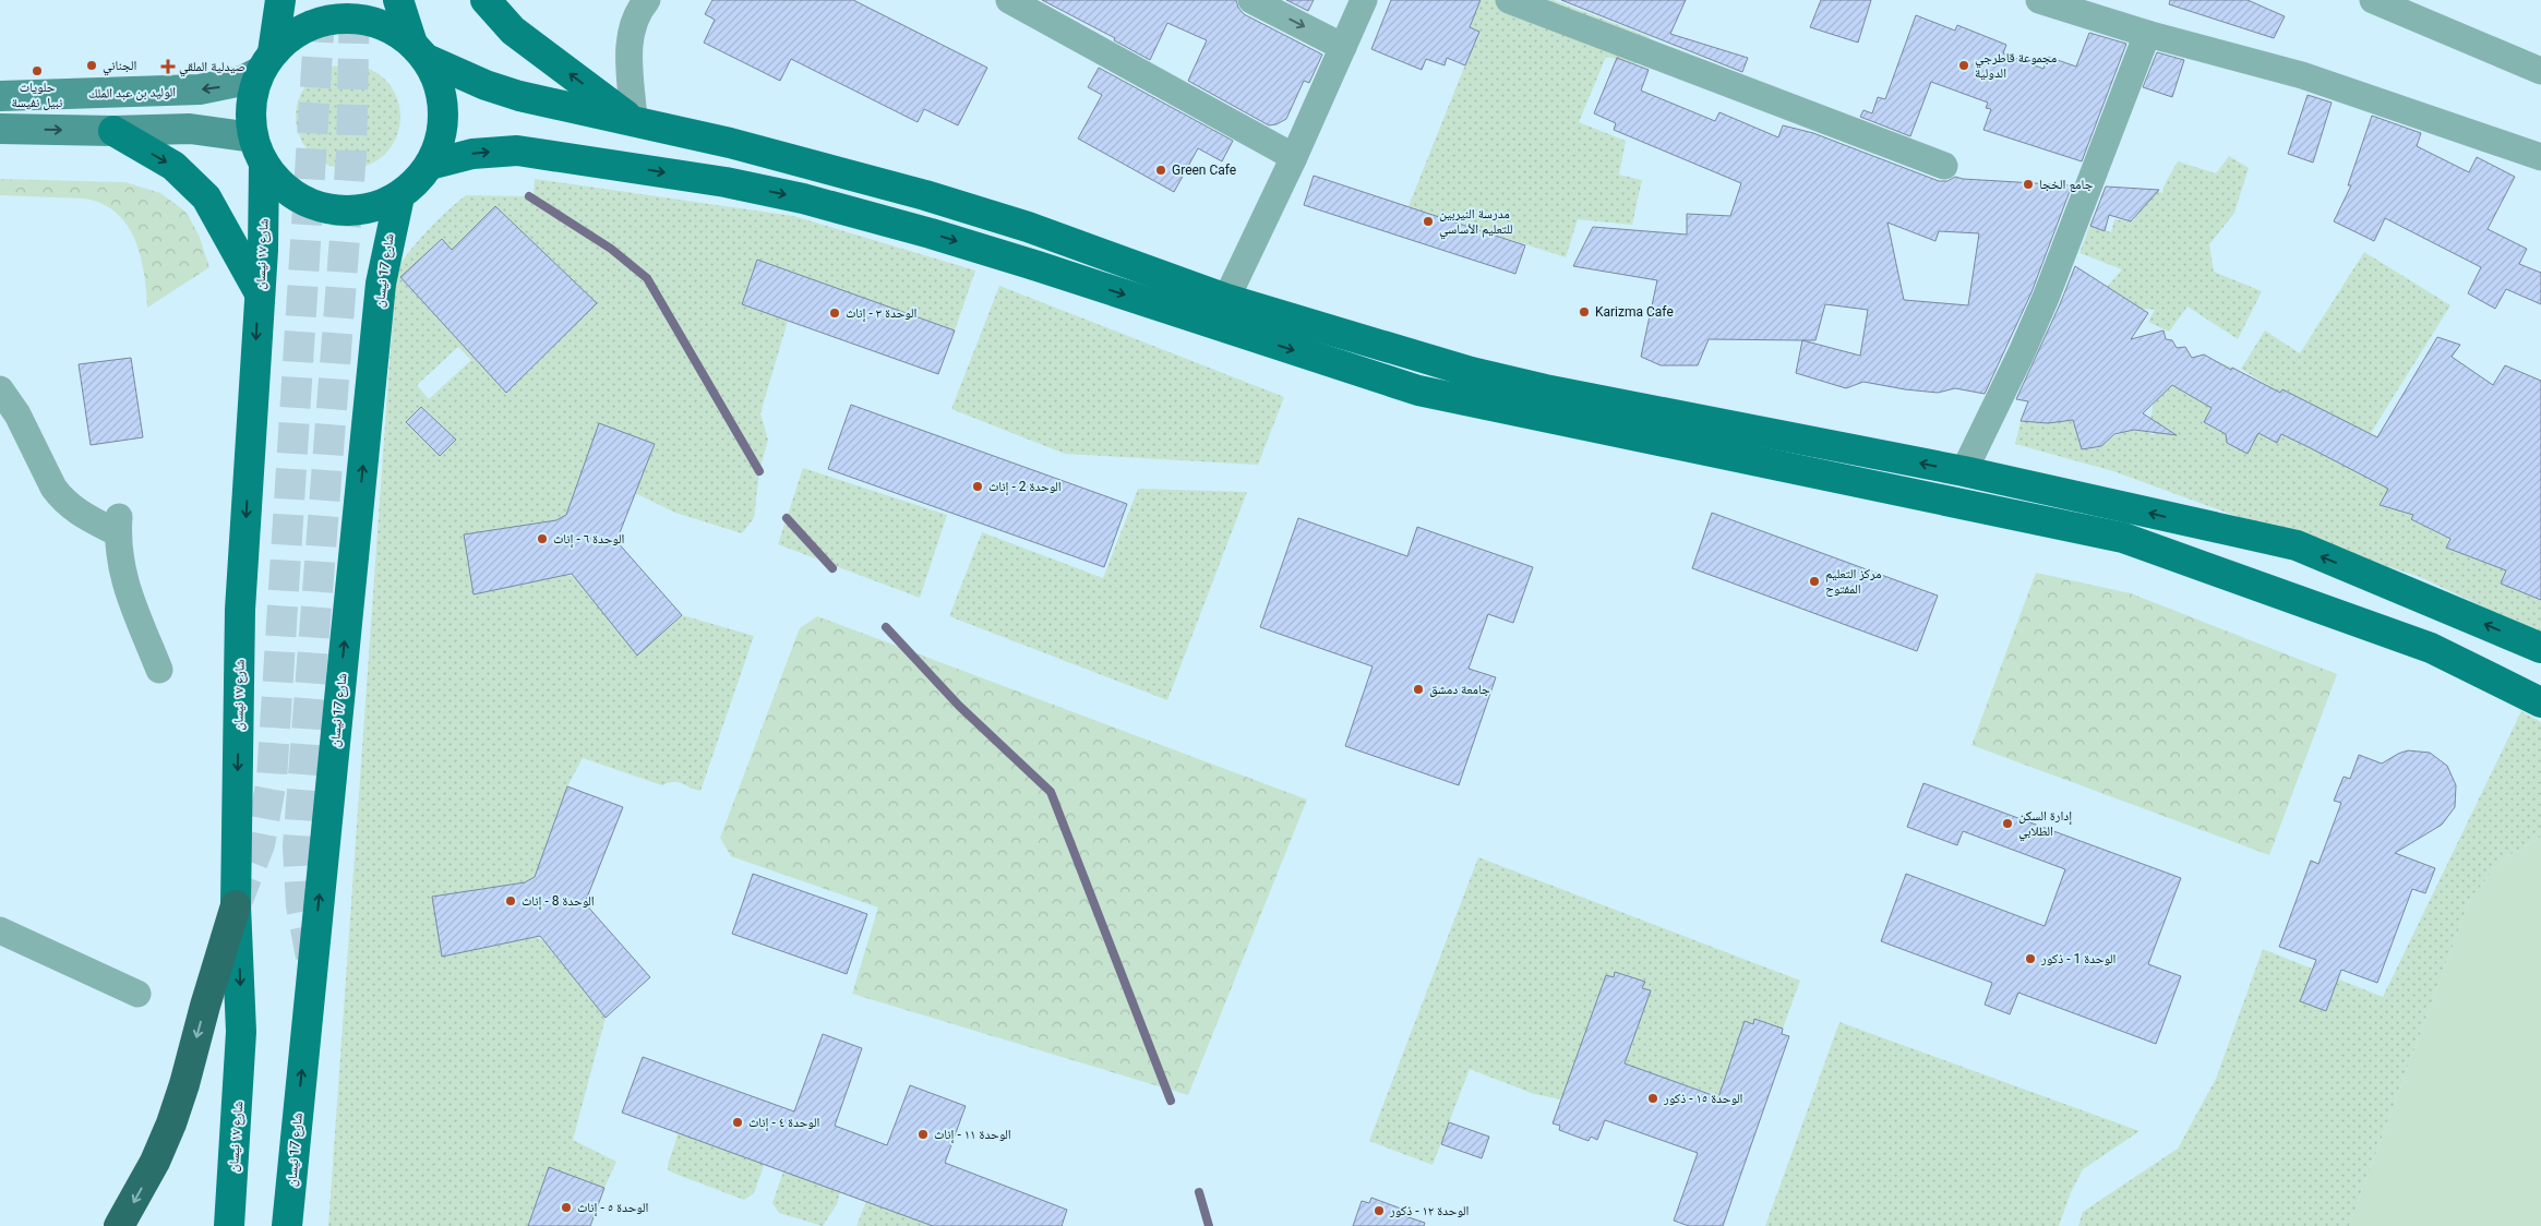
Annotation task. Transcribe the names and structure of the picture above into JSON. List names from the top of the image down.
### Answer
{
  "streets": {
    "main road": ["الوليد بن عبد الملك", "شارع ١٧ نيسان", "شارع 17 نيسان"]
  },
  "crossings": [
    ["الوليد بن عبد الملك", "شارع ١٧ نيسان"],
    ["الوليد بن عبد الملك", "شارع 17 نيسان"],
    ["شارع ١٧ نيسان", "شارع 17 نيسان"]
  ],
  "one_way": ["شارع ١٧ نيسان", "شارع 17 نيسان"],
  "places": {
    "other": [
      "الجناني",
      "مجموعة قاطرجي الدولية",
      "حلويات نبيل نفيسة",
      "Green Cafe",
      "جامع الخجا",
      "مدرسة النيربين للتعليم الأساسي",
      "Karizma Cafe",
      "الوحدة ٣ - إناث",
      "الوحدة 2 - إناث",
      "الوحدة ٦ - إناث",
      "مركز التعليم المفتوح",
      "جامعة دمشق",
      "إدارة السكن الطلابي",
      "الوحدة 8 - إناث",
      "الوحدة 1 - ذكور",
      "الوحدة ١٥ - ذكور",
      "الوحدة ٤ - إناث",
      "الوحدة ١١ - إناث",
      "الوحدة ٥ - إناث",
      "الوحدة ١٢ - ذكور"
    ],
    "health": ["صيدلية الملقي"]
  }
}
